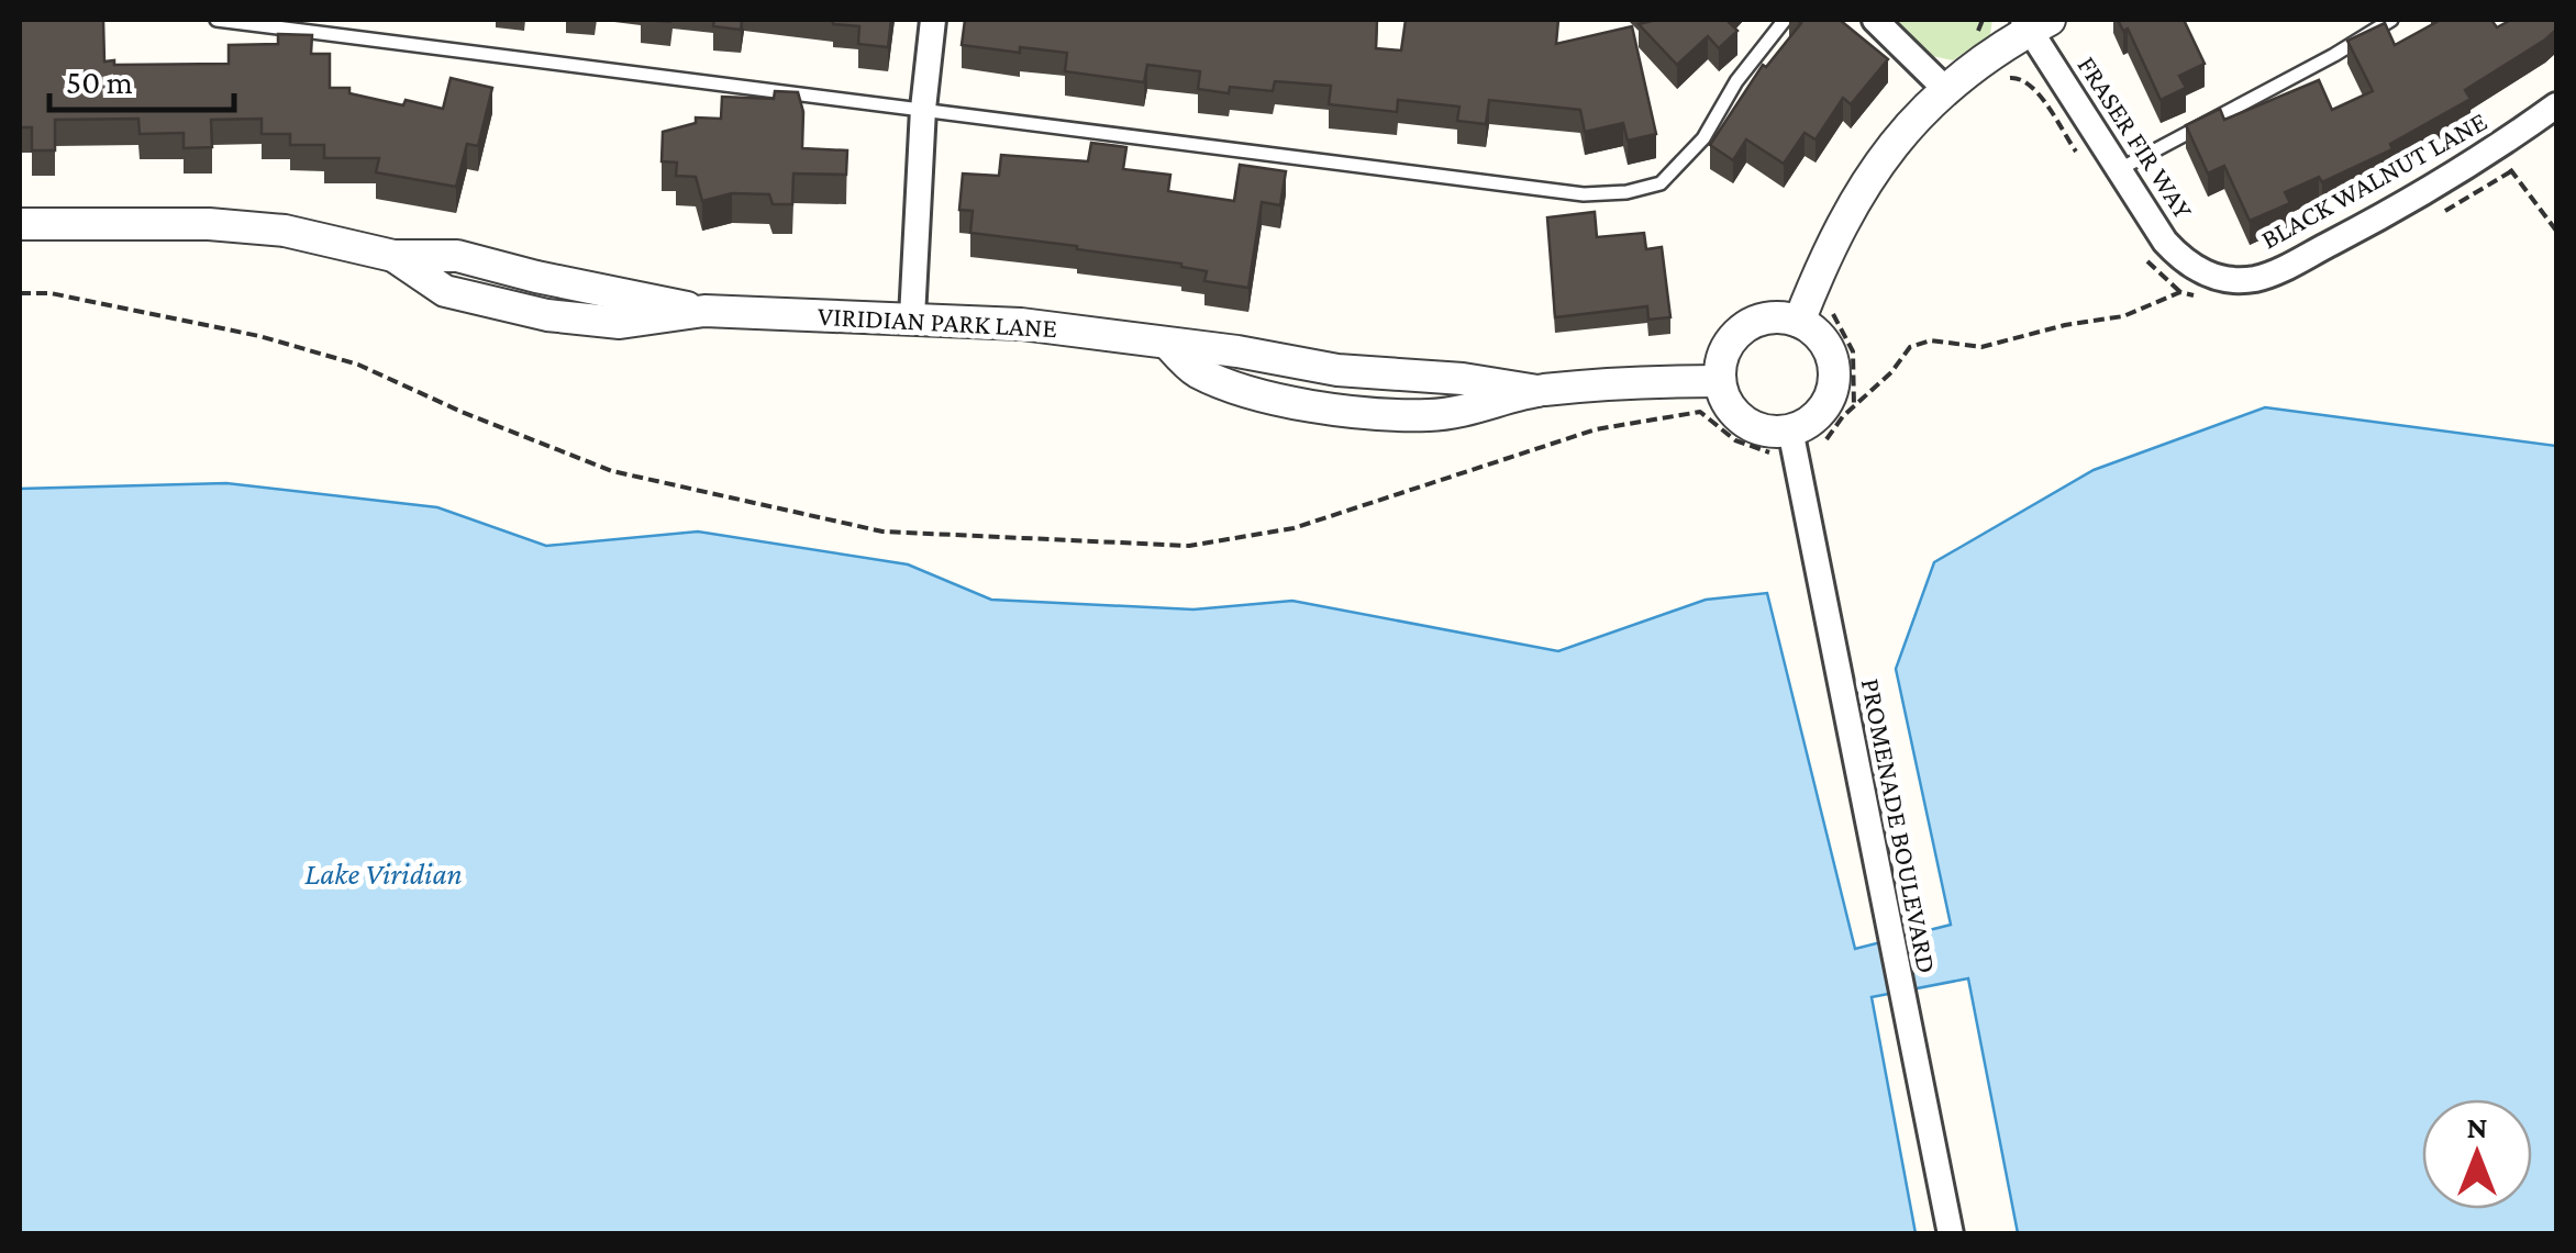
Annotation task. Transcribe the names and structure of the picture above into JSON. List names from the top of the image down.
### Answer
{
  "streets": {
    "street": [
      "FRASER FIR WAY",
      "BLACK WALNUT LANE",
      "VIRIDIAN PARK LANE",
      "PROMENADE BOULEVARD"
    ]
  },
  "crossings": [
    ["FRASER FIR WAY", "BLACK WALNUT LANE"],
    ["VIRIDIAN PARK LANE", "PROMENADE BOULEVARD"]
  ],
  "water": ["Lake Viridian"],
  "scale_bar": "50 m",
  "north": "top"
}
